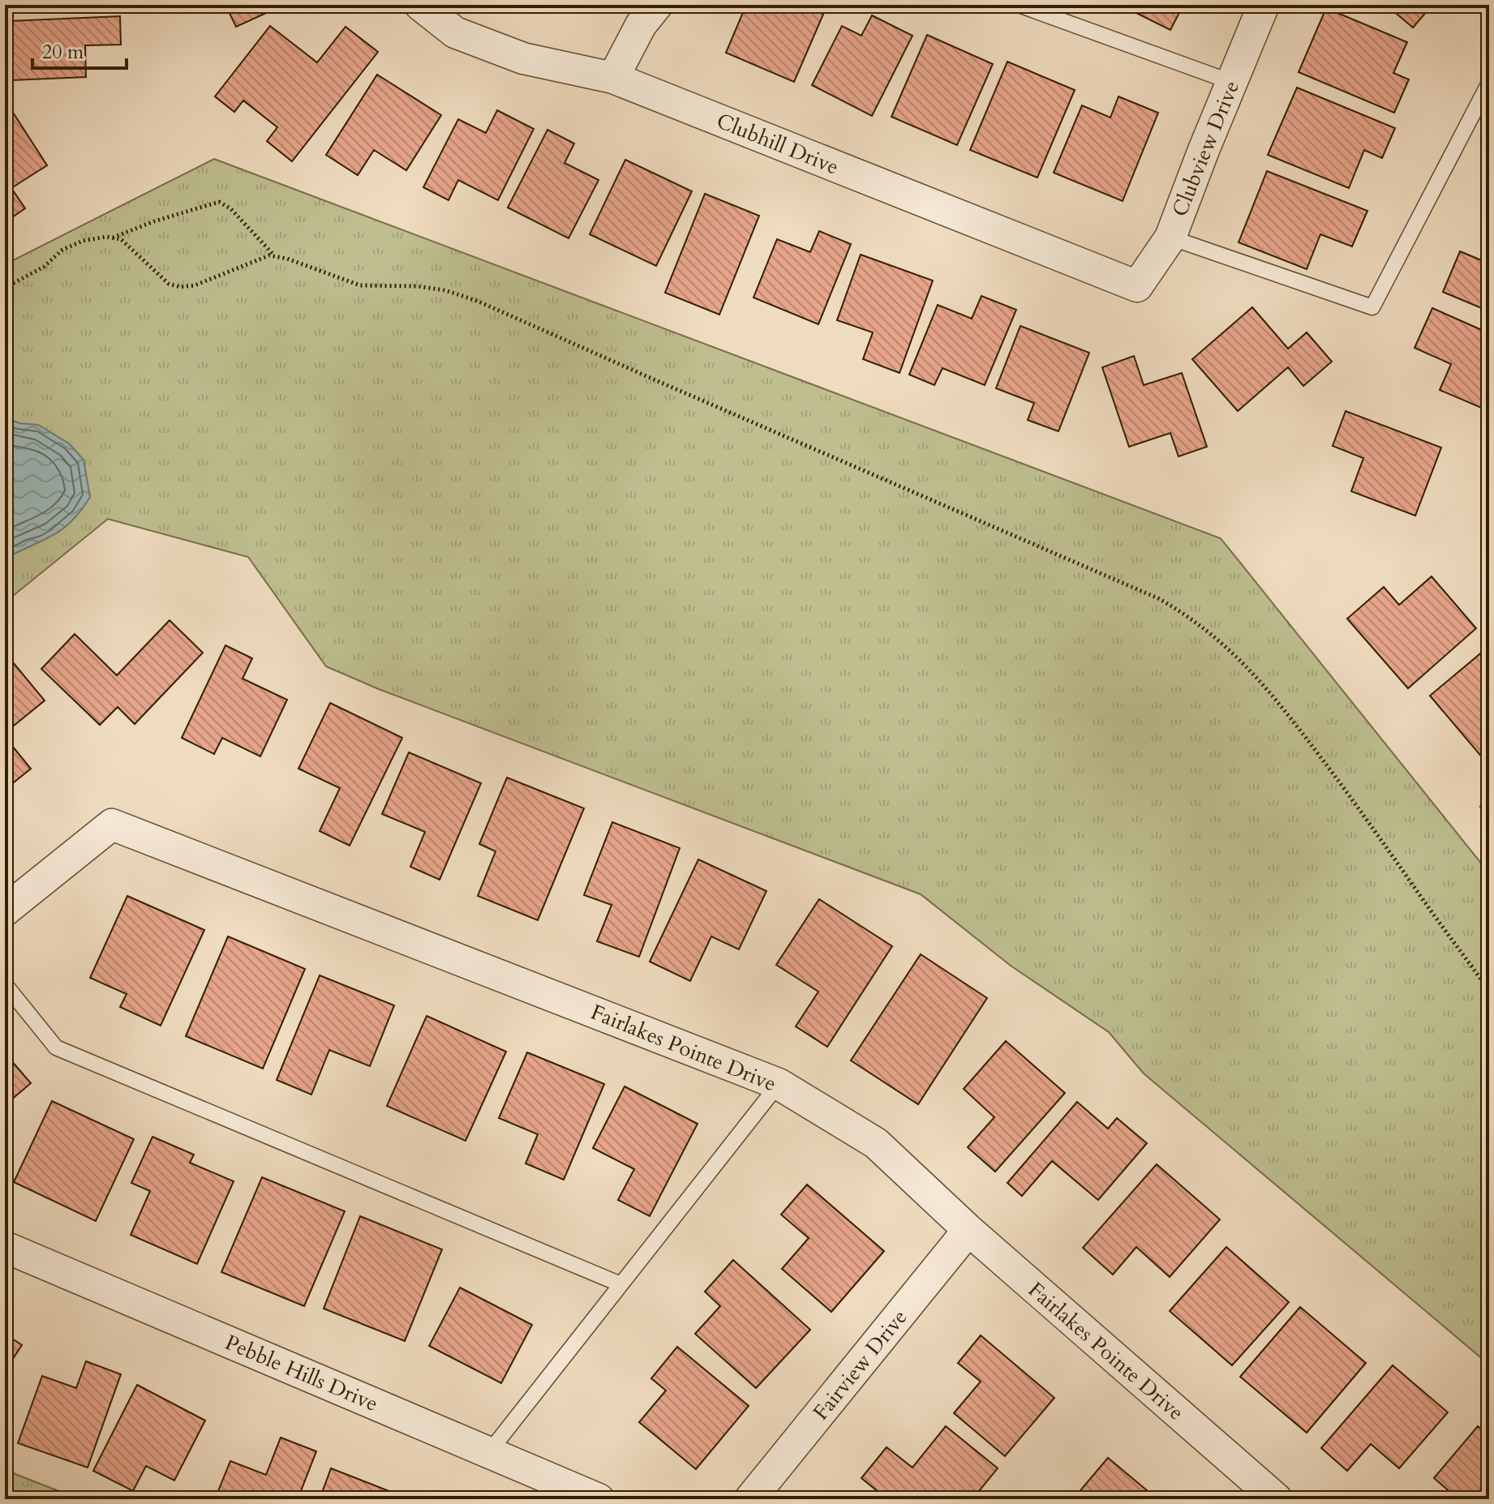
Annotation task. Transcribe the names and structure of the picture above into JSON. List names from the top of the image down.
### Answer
{
  "streets": {
    "street": [
      "Clubhill Drive",
      "Clubview Drive",
      "Fairlakes Pointe Drive",
      "Fairview Drive",
      "Pebble Hills Drive"
    ]
  },
  "crossings": [
    ["Clubhill Drive", "Clubview Drive"],
    ["Fairlakes Pointe Drive", "Fairview Drive"]
  ],
  "scale_bar": "20 m"
}
